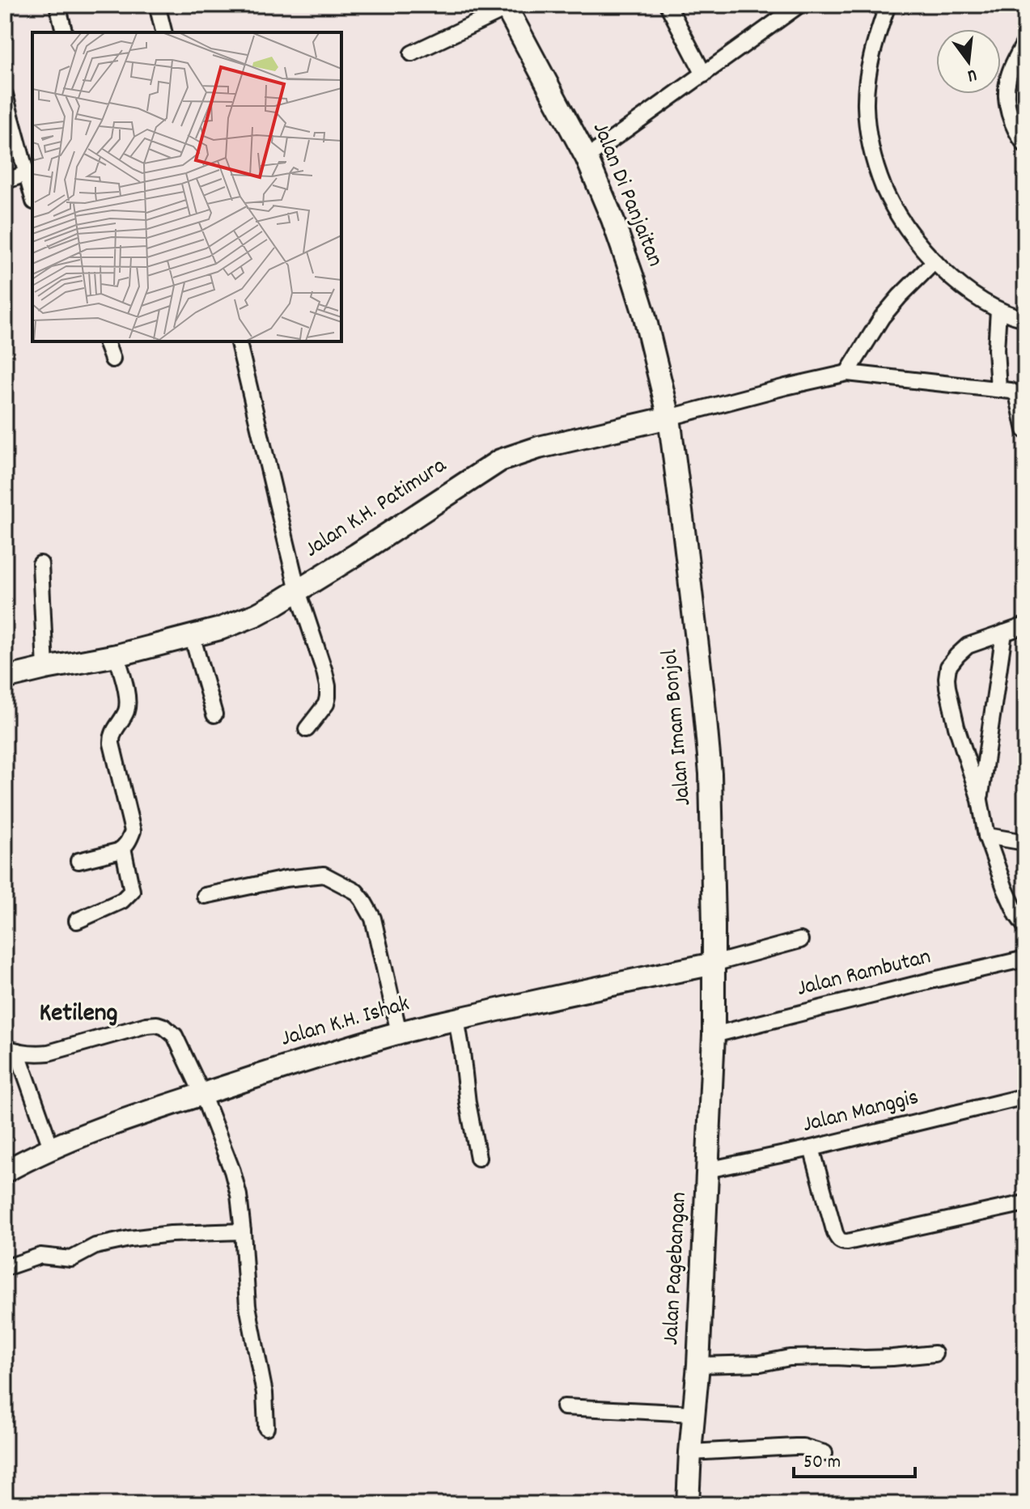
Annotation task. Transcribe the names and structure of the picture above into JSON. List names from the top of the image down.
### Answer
{
  "streets": {
    "street": [
      "Jalan Di Panjaitan",
      "Jalan K.H. Patimura",
      "Jalan Imam Bonjol",
      "Jalan Rambutan",
      "Jalan K.H. Ishak",
      "Jalan Manggis",
      "Jalan Pagebangan"
    ]
  },
  "crossings": [
    ["Jalan Di Panjaitan", "Jalan K.H. Patimura"],
    ["Jalan Di Panjaitan", "Jalan Imam Bonjol"],
    ["Jalan K.H. Patimura", "Jalan Imam Bonjol"],
    ["Jalan Imam Bonjol", "Jalan Rambutan"],
    ["Jalan Imam Bonjol", "Jalan K.H. Ishak"],
    ["Jalan Imam Bonjol", "Jalan Pagebangan"],
    ["Jalan Rambutan", "Jalan Pagebangan"],
    ["Jalan Manggis", "Jalan Pagebangan"]
  ],
  "districts": ["Ketileng"],
  "scale_bar": "50 m",
  "north": "bottom"
}
